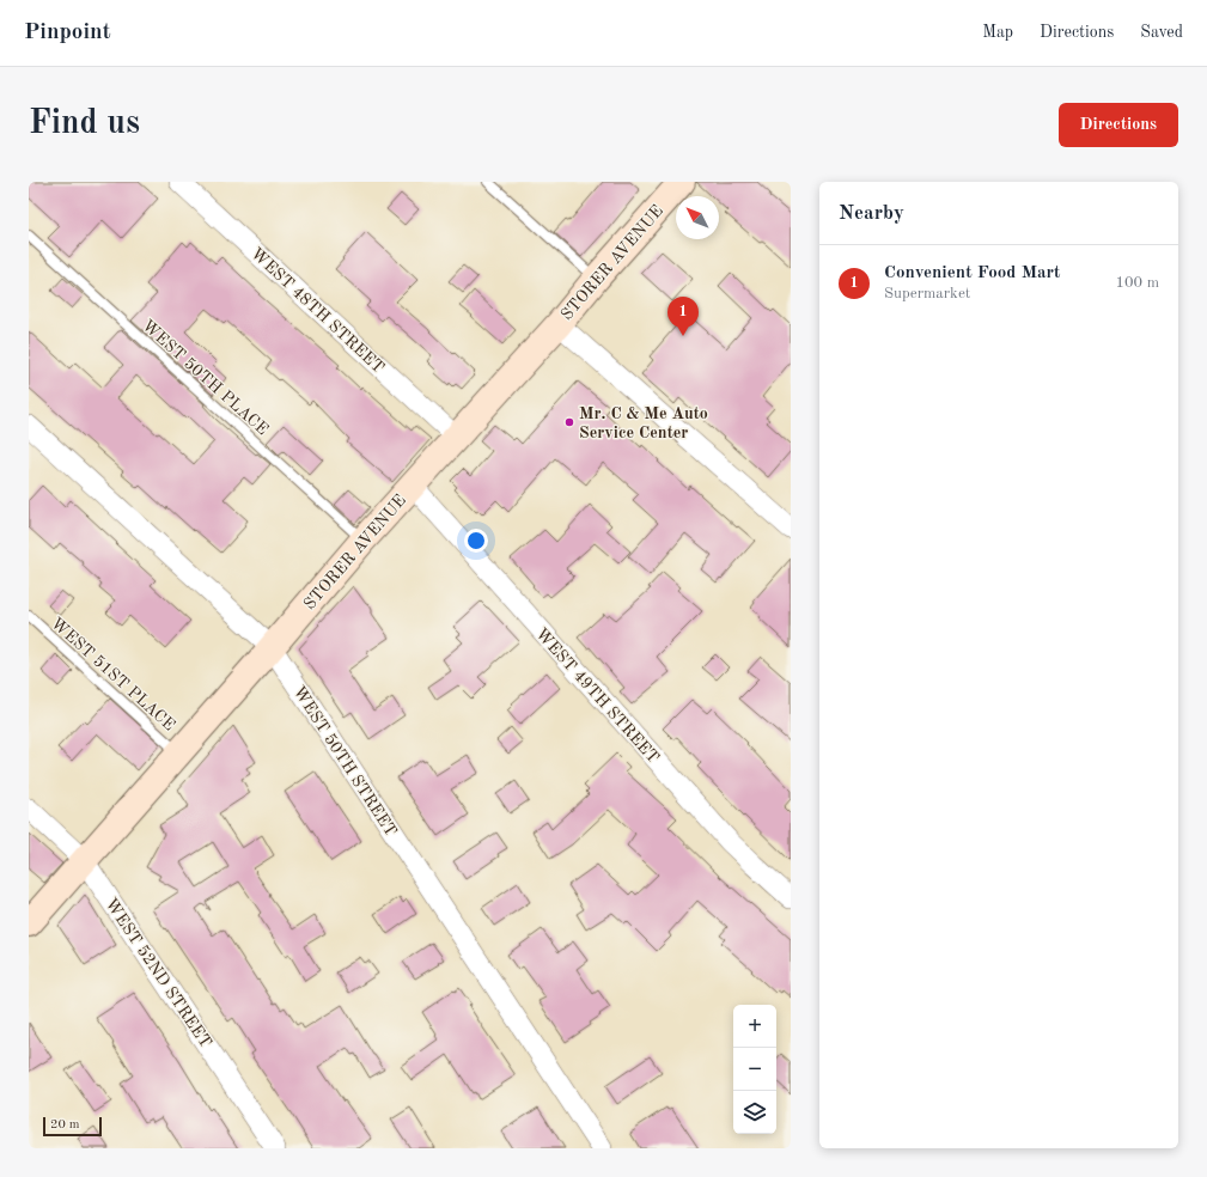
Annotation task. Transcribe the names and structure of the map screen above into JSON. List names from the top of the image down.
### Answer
{
  "streets": {
    "street": [
      "STORER AVENUE",
      "WEST 48TH STREET",
      "WEST 49TH STREET",
      "WEST 50TH STREET",
      "WEST 52ND STREET"
    ],
    "lane": ["WEST 50TH PLACE", "WEST 51ST PLACE"]
  },
  "crossings": [
    ["STORER AVENUE", "WEST 48TH STREET"],
    ["STORER AVENUE", "WEST 50TH PLACE"],
    ["STORER AVENUE", "WEST 51ST PLACE"],
    ["STORER AVENUE", "WEST 49TH STREET"],
    ["STORER AVENUE", "WEST 50TH STREET"],
    ["STORER AVENUE", "WEST 52ND STREET"]
  ],
  "places": ["Mr. C & Me Auto Service Center"],
  "scale_bar": "20 m",
  "north": "top left",
  "page": {
    "header": "Pinpoint",
    "nav": ["Map", "Directions", "Saved"],
    "buttons": "Directions",
    "title": "Find us",
    "heading": "Nearby",
    "list": [
      {
        "mark": "1",
        "name": "Convenient Food Mart",
        "note": "Supermarket",
        "value": "100 m"
      }
    ],
    "pins": "1",
    "map_buttons": ["+", "−"],
    "scale": "20 m"
  }
}
